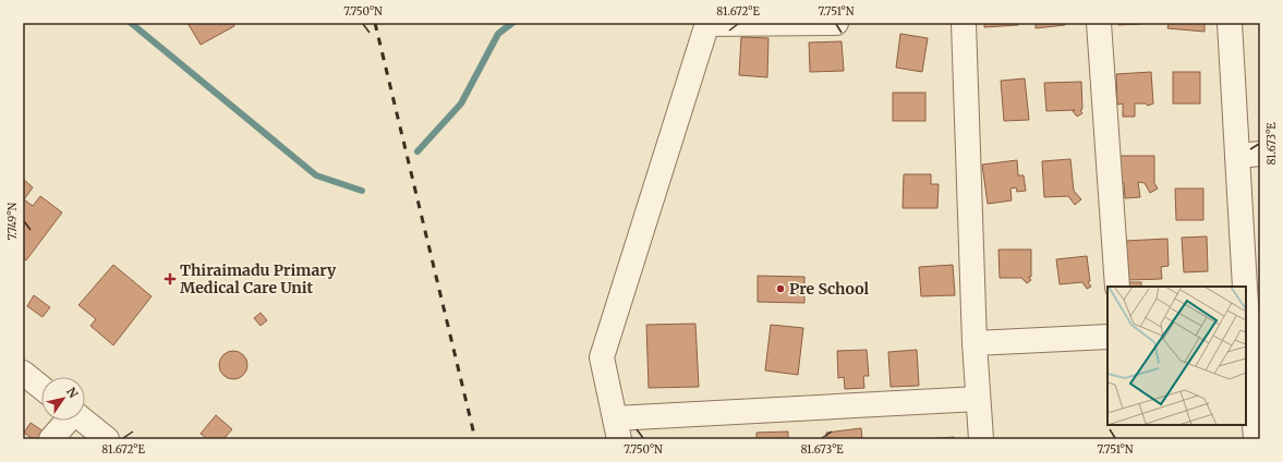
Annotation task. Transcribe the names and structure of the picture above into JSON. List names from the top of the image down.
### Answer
{
  "places": {
    "health": ["Thiraimadu Primary Medical Care Unit"],
    "other": ["Pre School"]
  },
  "north": "top right",
  "coordinates": [
    "7.750°N",
    "81.672°E",
    "7.751°N",
    "81.673°E",
    "7.749°N"
  ]
}
